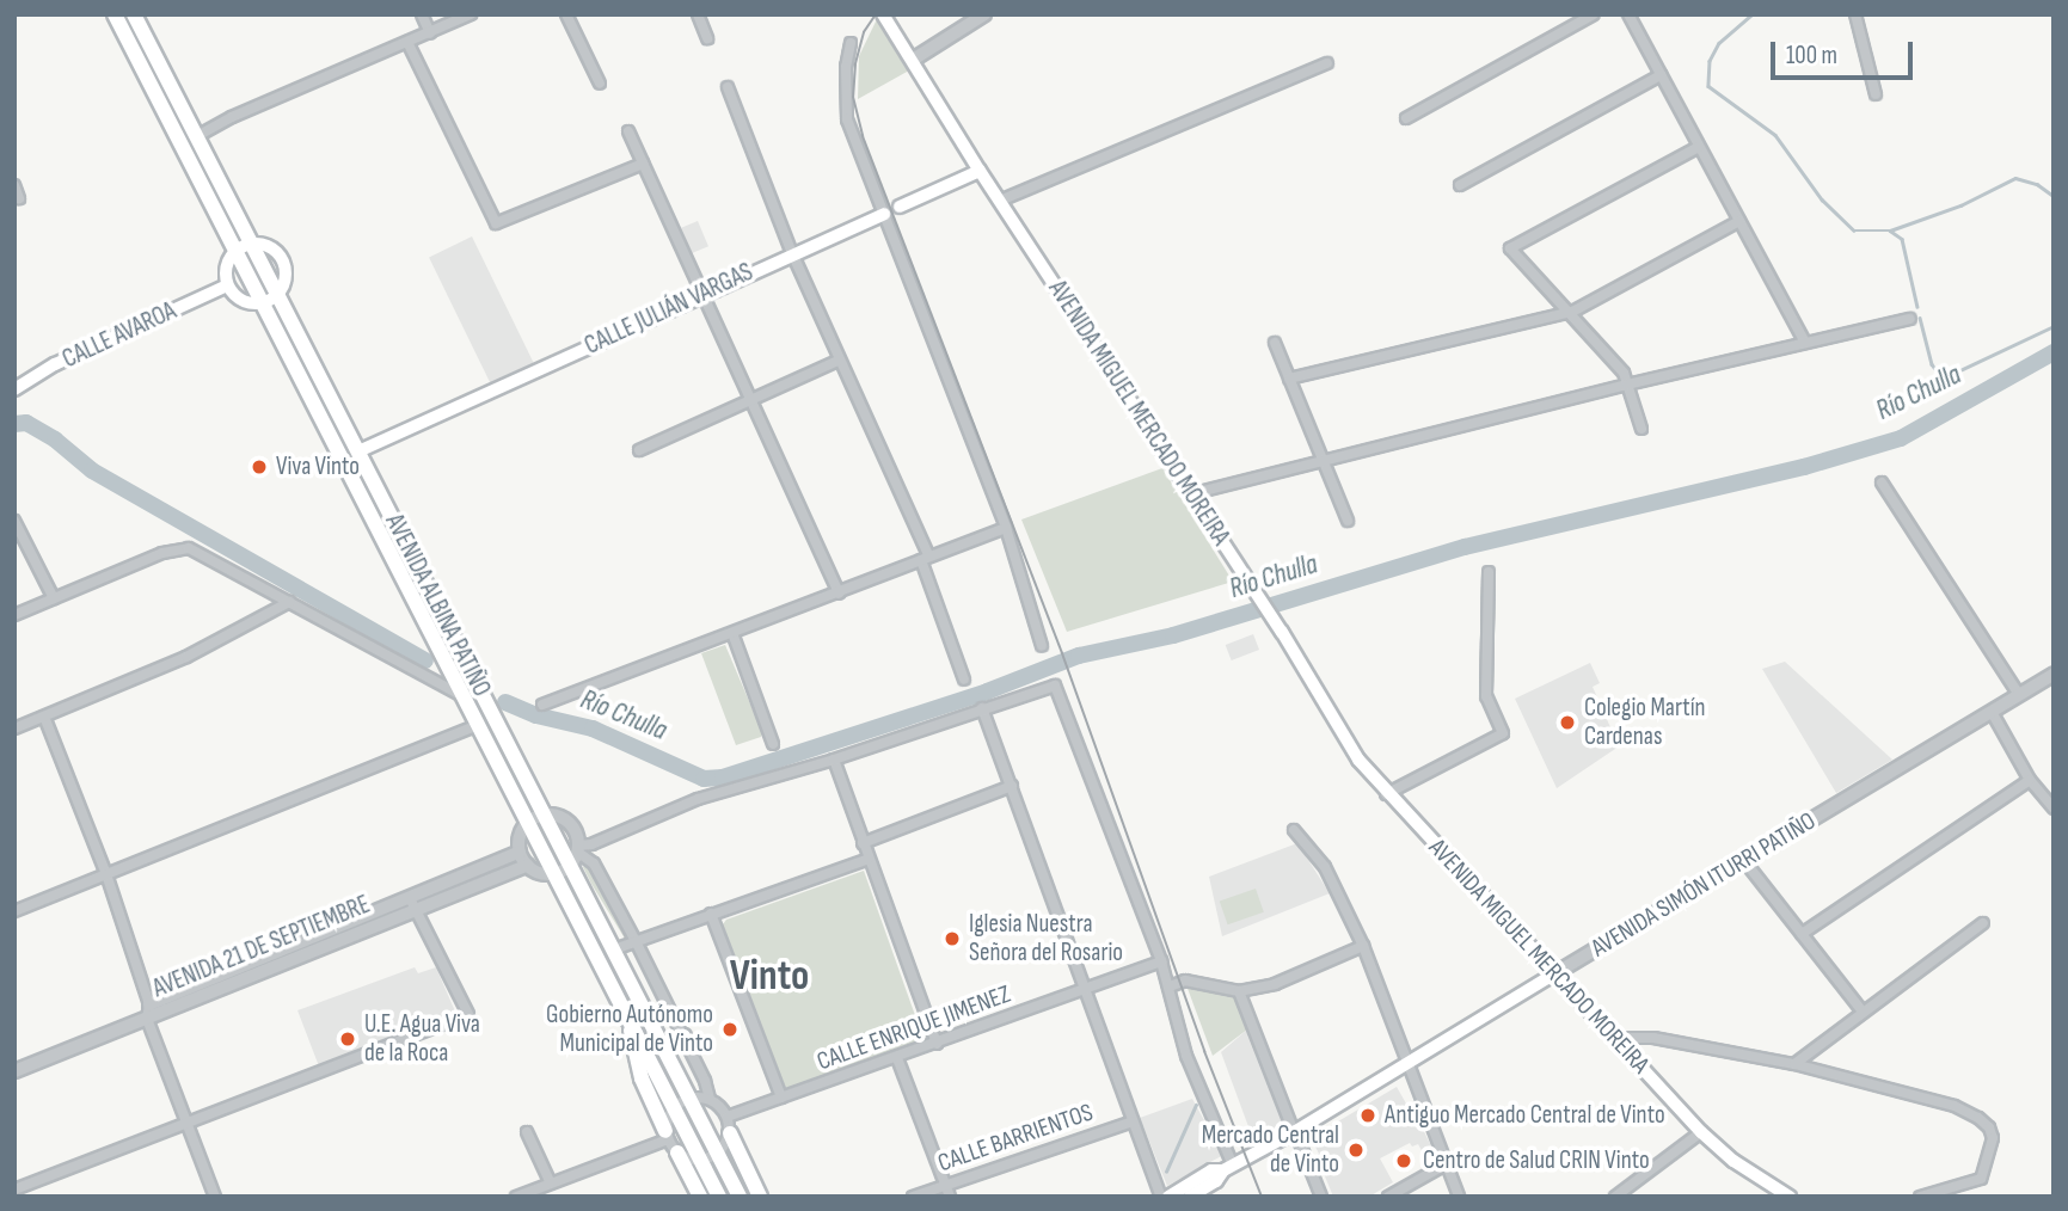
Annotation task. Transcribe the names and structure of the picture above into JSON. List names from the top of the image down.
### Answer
{
  "streets": {
    "highway": ["AVENIDA ALBINA PATIÑO"],
    "main road": [
      "CALLE JULIÁN VARGAS",
      "CALLE AVAROA",
      "AVENIDA MIGUEL MERCADO MOREIRA",
      "AVENIDA SIMÓN ITURRI PATIÑO"
    ],
    "street": ["AVENIDA 21 DE SEPTIEMBRE", "CALLE ENRIQUE JIMENEZ", "CALLE BARRIENTOS"]
  },
  "crossings": [
    ["CALLE JULIÁN VARGAS", "AVENIDA MIGUEL MERCADO MOREIRA"],
    ["CALLE JULIÁN VARGAS", "AVENIDA ALBINA PATIÑO"],
    ["AVENIDA MIGUEL MERCADO MOREIRA", "AVENIDA SIMÓN ITURRI PATIÑO"]
  ],
  "districts": ["Vinto"],
  "water": ["Río Chulla"],
  "places": [
    "Viva Vinto",
    "Colegio Martín Cardenas",
    "Iglesia Nuestra Señora del Rosario",
    "Gobierno Autónomo Municipal de Vinto",
    "U.E. Agua Viva de la Roca",
    "Antiguo Mercado Central de Vinto",
    "Mercado Central de Vinto",
    "Centro de Salud CRIN Vinto"
  ],
  "scale_bar": "100 m"
}
